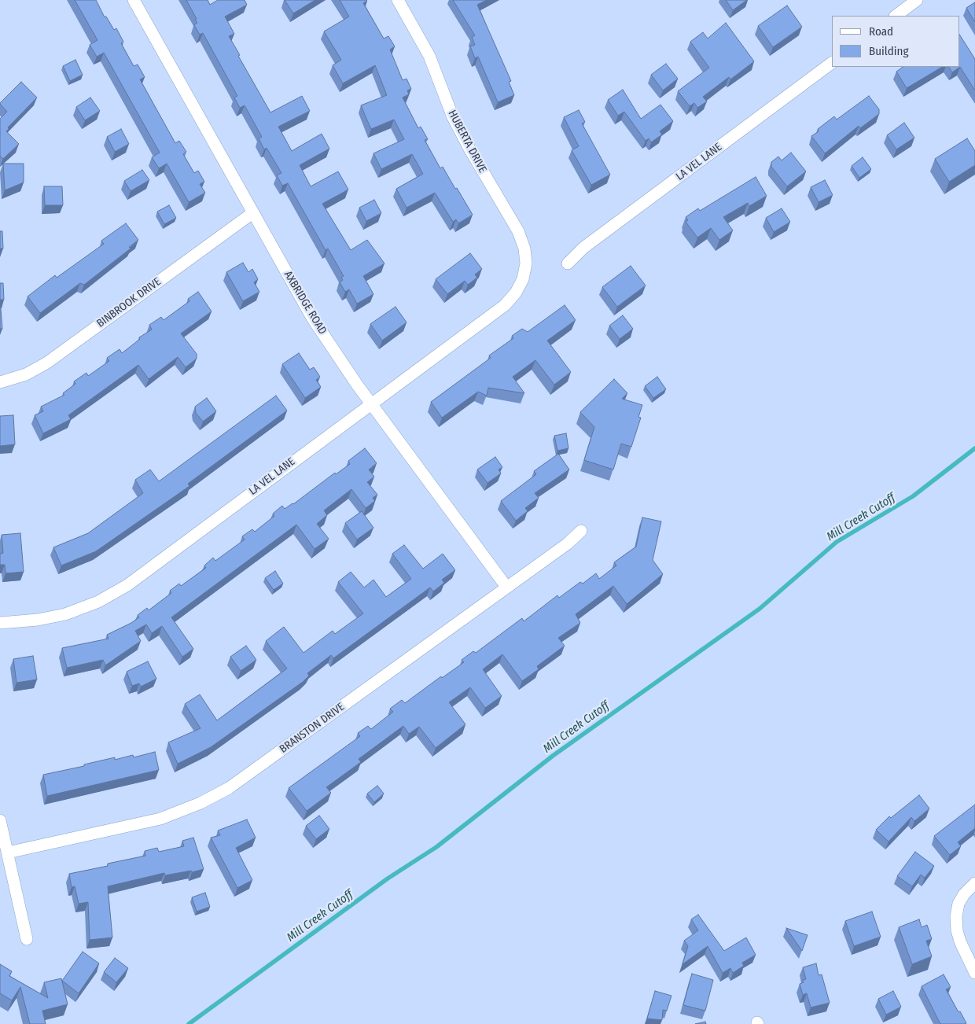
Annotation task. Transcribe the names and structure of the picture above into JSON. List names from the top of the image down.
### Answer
{
  "streets": {
    "street": [
      "HUBERTA DRIVE",
      "LA VEL LANE",
      "BINBROOK DRIVE",
      "AXBRIDGE ROAD",
      "BRANSTON DRIVE"
    ]
  },
  "crossings": [
    ["HUBERTA DRIVE", "LA VEL LANE"],
    ["LA VEL LANE", "AXBRIDGE ROAD"],
    ["BINBROOK DRIVE", "AXBRIDGE ROAD"],
    ["AXBRIDGE ROAD", "BRANSTON DRIVE"]
  ],
  "water": ["Mill Creek Cutoff"],
  "legend": ["Road", "Building"]
}
